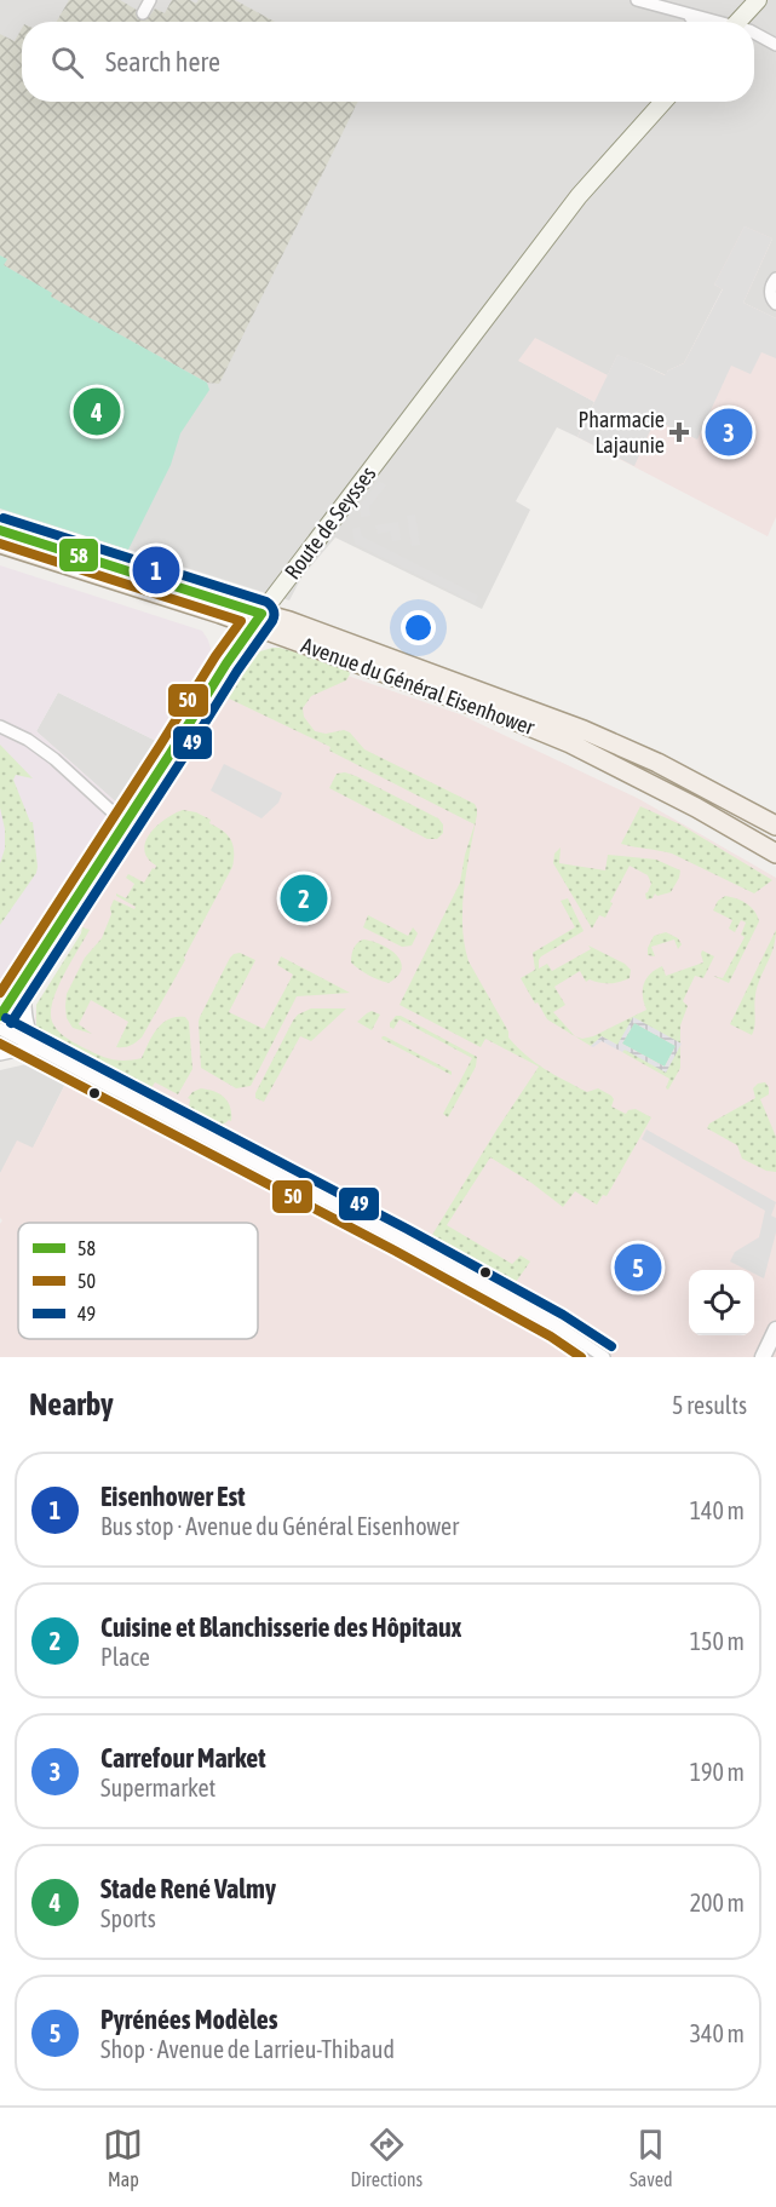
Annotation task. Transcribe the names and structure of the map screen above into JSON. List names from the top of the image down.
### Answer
{
  "streets": {
    "main road": ["Route de Seysses", "Avenue du Général Eisenhower"]
  },
  "crossings": [
    ["Route de Seysses", "Avenue du Général Eisenhower"]
  ],
  "places": {
    "health": ["Pharmacie Lajaunie"]
  },
  "lines": ["transit line 49", "transit line 58", "transit line 50"],
  "legend": ["58", "50", "49"],
  "page": {
    "search": "Search here",
    "pins": [
      "4",
      "3",
      "1",
      "2",
      "5"
    ],
    "heading": ["Nearby", "5 results"],
    "list": [
      {
        "mark": "1",
        "name": "Eisenhower Est",
        "note": "Bus stop · Avenue du Général Eisenhower",
        "value": "140 m"
      },
      {
        "mark": "2",
        "name": "Cuisine et Blanchisserie des Hôpitaux",
        "note": "Place",
        "value": "150 m"
      },
      {
        "mark": "3",
        "name": "Carrefour Market",
        "note": "Supermarket",
        "value": "190 m"
      },
      {
        "mark": "4",
        "name": "Stade René Valmy",
        "note": "Sports",
        "value": "200 m"
      },
      {
        "mark": "5",
        "name": "Pyrénées Modèles",
        "note": "Shop · Avenue de Larrieu-Thibaud",
        "value": "340 m"
      }
    ],
    "nav": ["Map", "Directions", "Saved"]
  }
}
